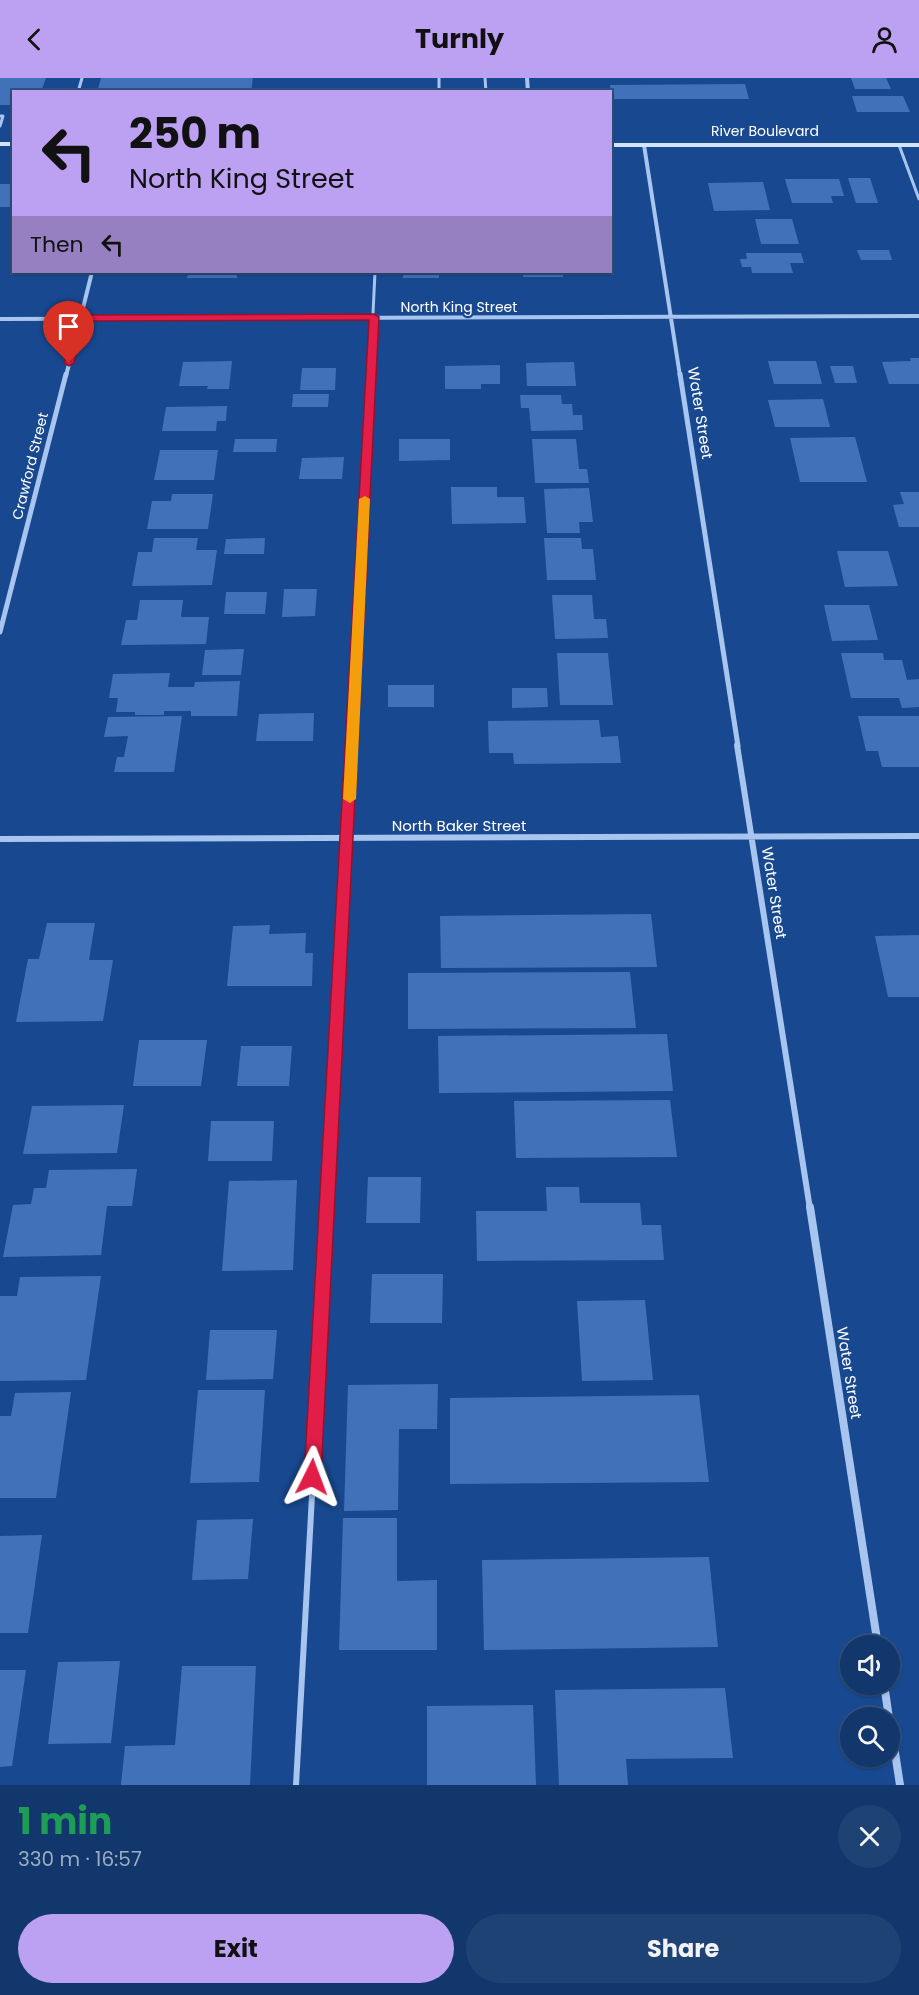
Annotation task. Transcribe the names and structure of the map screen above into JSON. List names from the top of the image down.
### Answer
{
  "streets": {
    "main road": ["River Boulevard"],
    "street": [
      "North King Street",
      "Water Street",
      "Crawford Street",
      "North Baker Street"
    ]
  },
  "crossings": [
    ["River Boulevard", "Water Street"],
    ["North King Street", "Water Street"],
    ["North King Street", "Crawford Street"],
    ["Water Street", "North Baker Street"]
  ],
  "page": {
    "header": "Turnly",
    "turn": ["250 m", "North King Street"],
    "then": "Then",
    "heading": ["1 min", "330 m · 16:57"],
    "buttons": ["Exit", "Share"]
  }
}
